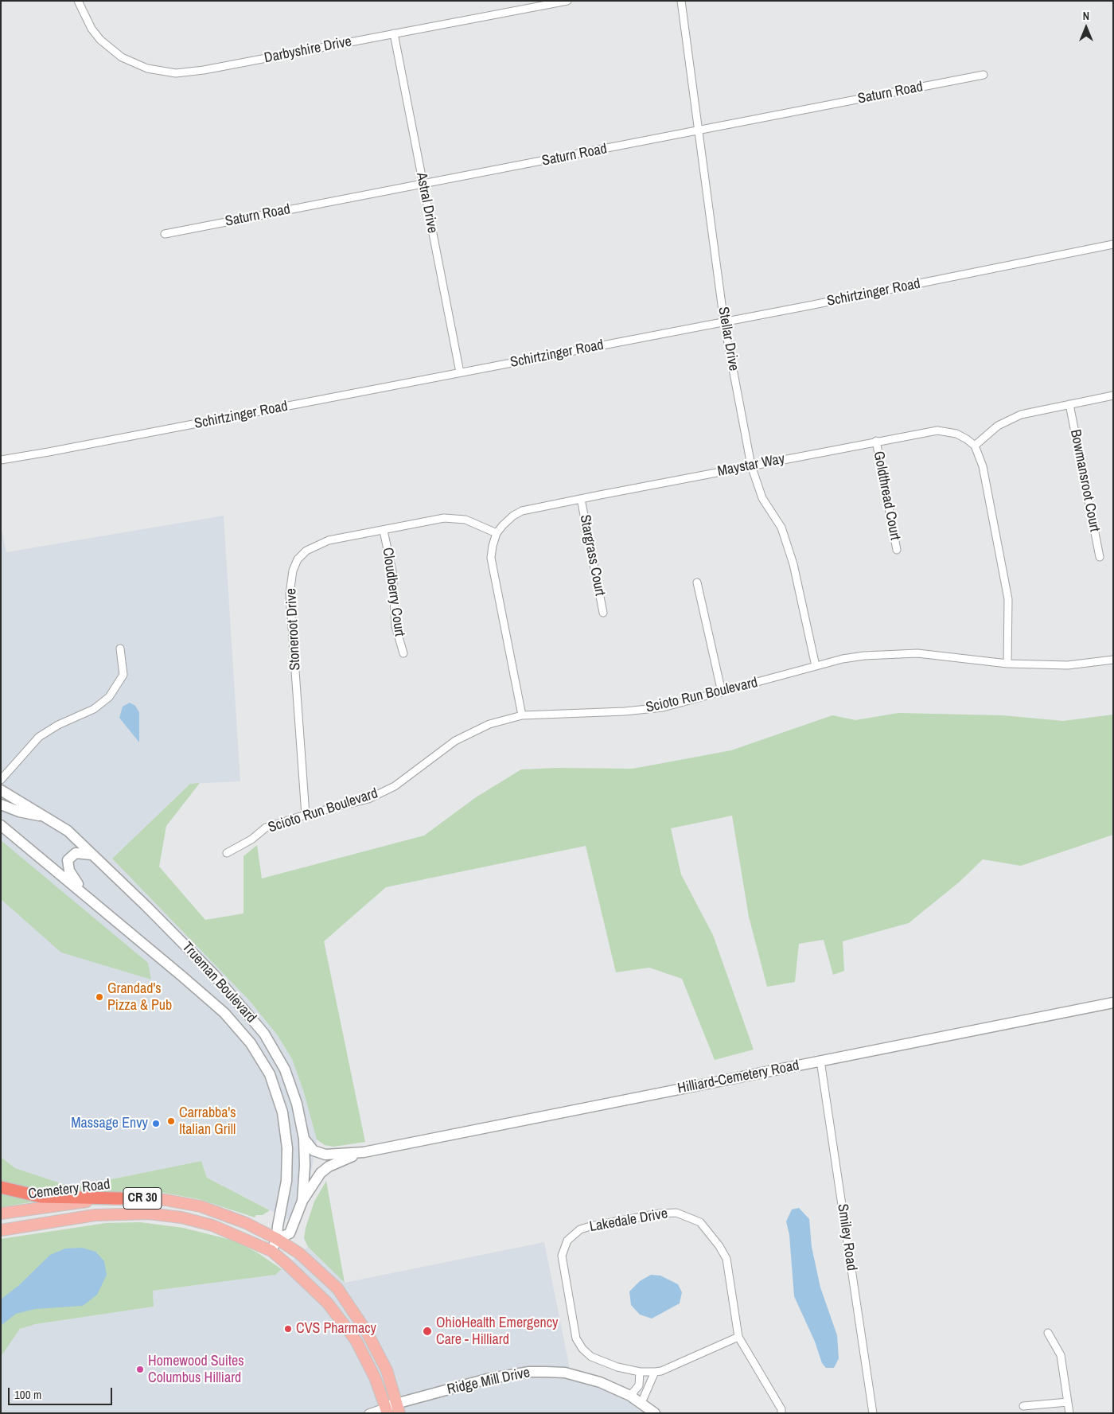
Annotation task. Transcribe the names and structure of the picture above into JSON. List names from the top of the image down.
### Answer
{
  "streets": {
    "main road": [
      "Trueman Boulevard",
      "Hilliard-Cemetery Road",
      "Cemetery Road",
      "CR 30",
      "Ridge Mill Drive"
    ],
    "street": [
      "Darbyshire Drive",
      "Saturn Road",
      "Astral Drive",
      "Schirtzinger Road",
      "Stellar Drive",
      "Maystar Way",
      "Bowmansroot Court",
      "Goldthread Court",
      "Stargrass Court",
      "Cloudberry Court",
      "Stoneroot Drive",
      "Scioto Run Boulevard",
      "Lakedale Drive",
      "Smiley Road"
    ]
  },
  "crossings": [
    ["Darbyshire Drive", "Astral Drive"],
    ["Saturn Road", "Astral Drive"],
    ["Saturn Road", "Stellar Drive"],
    ["Astral Drive", "Schirtzinger Road"],
    ["Schirtzinger Road", "Stellar Drive"],
    ["Stellar Drive", "Maystar Way"],
    ["Stellar Drive", "Scioto Run Boulevard"],
    ["Maystar Way", "Goldthread Court"],
    ["Maystar Way", "Stargrass Court"],
    ["Maystar Way", "Stoneroot Drive"],
    ["Cloudberry Court", "Stoneroot Drive"],
    ["Stoneroot Drive", "Scioto Run Boulevard"],
    ["Trueman Boulevard", "Hilliard-Cemetery Road"],
    ["Trueman Boulevard", "Cemetery Road"],
    ["Hilliard-Cemetery Road", "Smiley Road"],
    ["Cemetery Road", "Ridge Mill Drive"]
  ],
  "places": [
    "Grandad's Pizza & Pub",
    "Carrabba's Italian Grill",
    "Massage Envy",
    "CVS Pharmacy",
    "OhioHealth Emergency Care - Hilliard",
    "Homewood Suites Columbus Hilliard"
  ],
  "scale_bar": "100 m",
  "north": "top"
}
